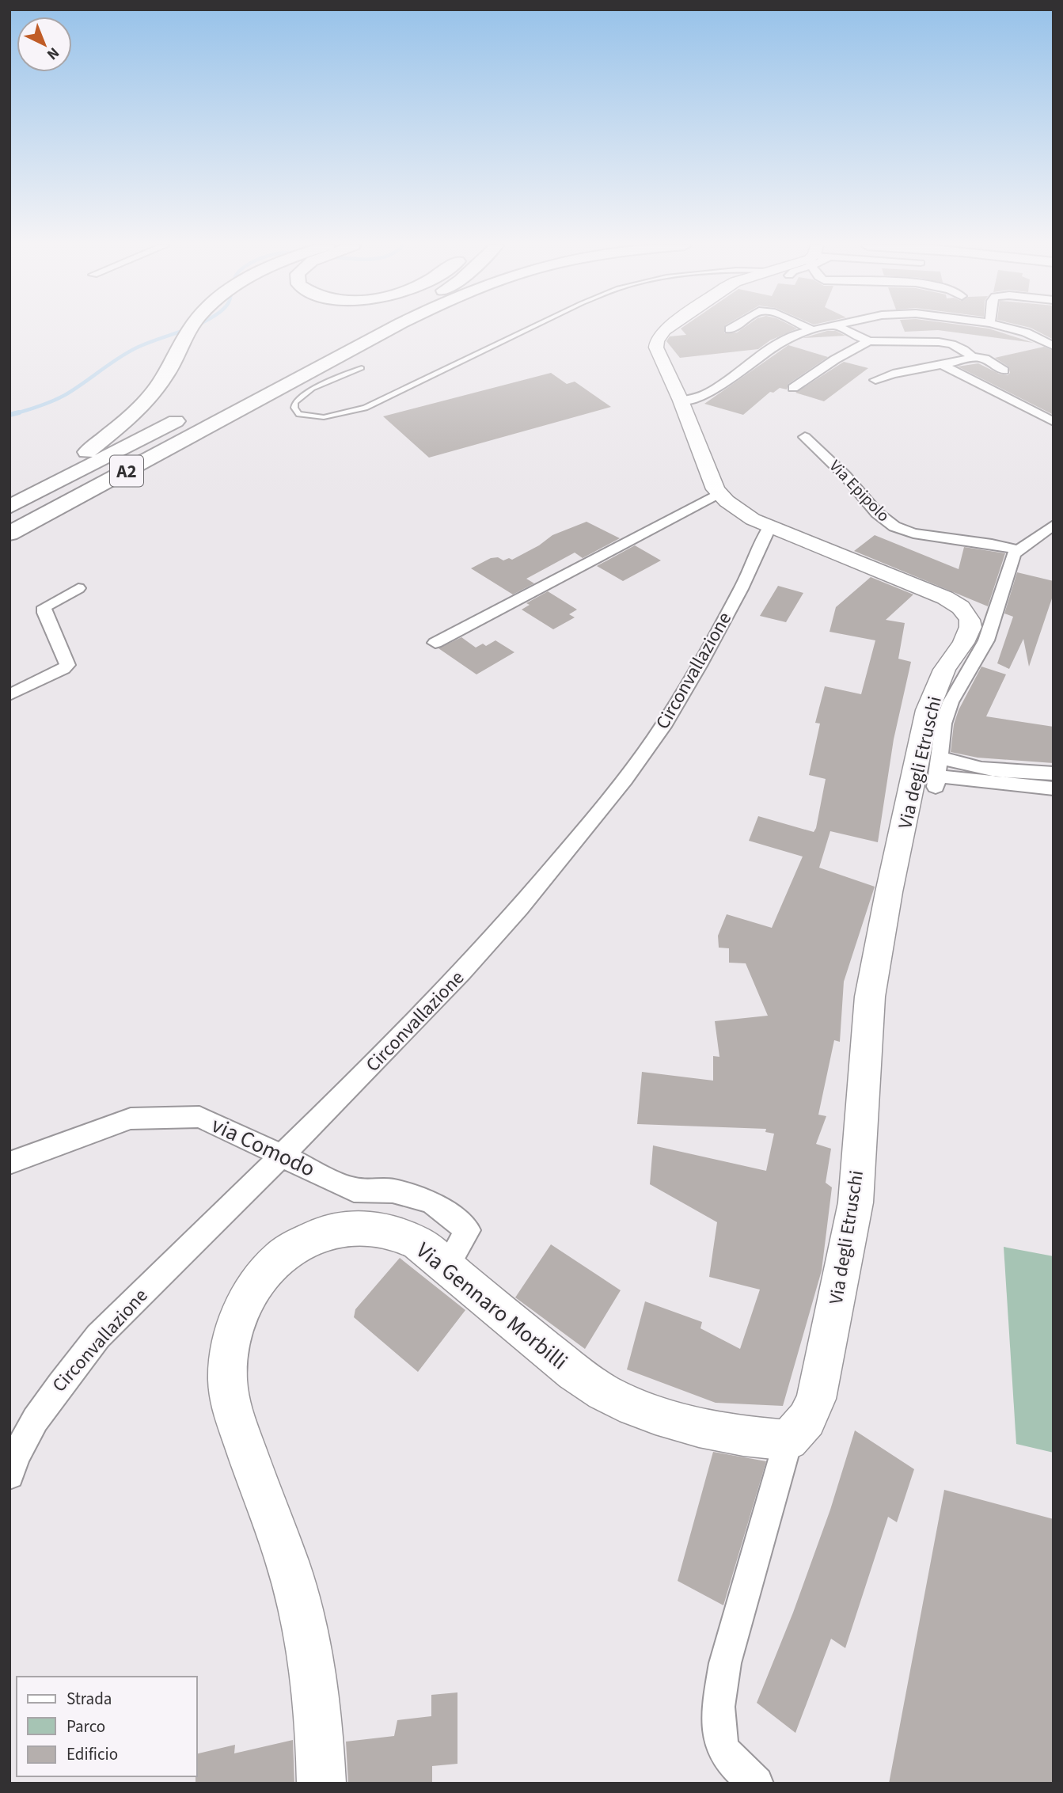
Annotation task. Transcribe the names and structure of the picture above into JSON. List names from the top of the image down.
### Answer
{
  "streets": {
    "highway": ["A2"],
    "main road": ["Via degli Etruschi", "Via Gennaro Morbilli"],
    "street": ["Via Epipolo", "Circonvallazione", "via Comodo"]
  },
  "crossings": [
    ["Circonvallazione", "via Comodo"],
    ["Via degli Etruschi", "Via Gennaro Morbilli"],
    ["via Comodo", "Via Gennaro Morbilli"]
  ],
  "legend": ["Strada", "Parco", "Edificio"],
  "north": "bottom right"
}
